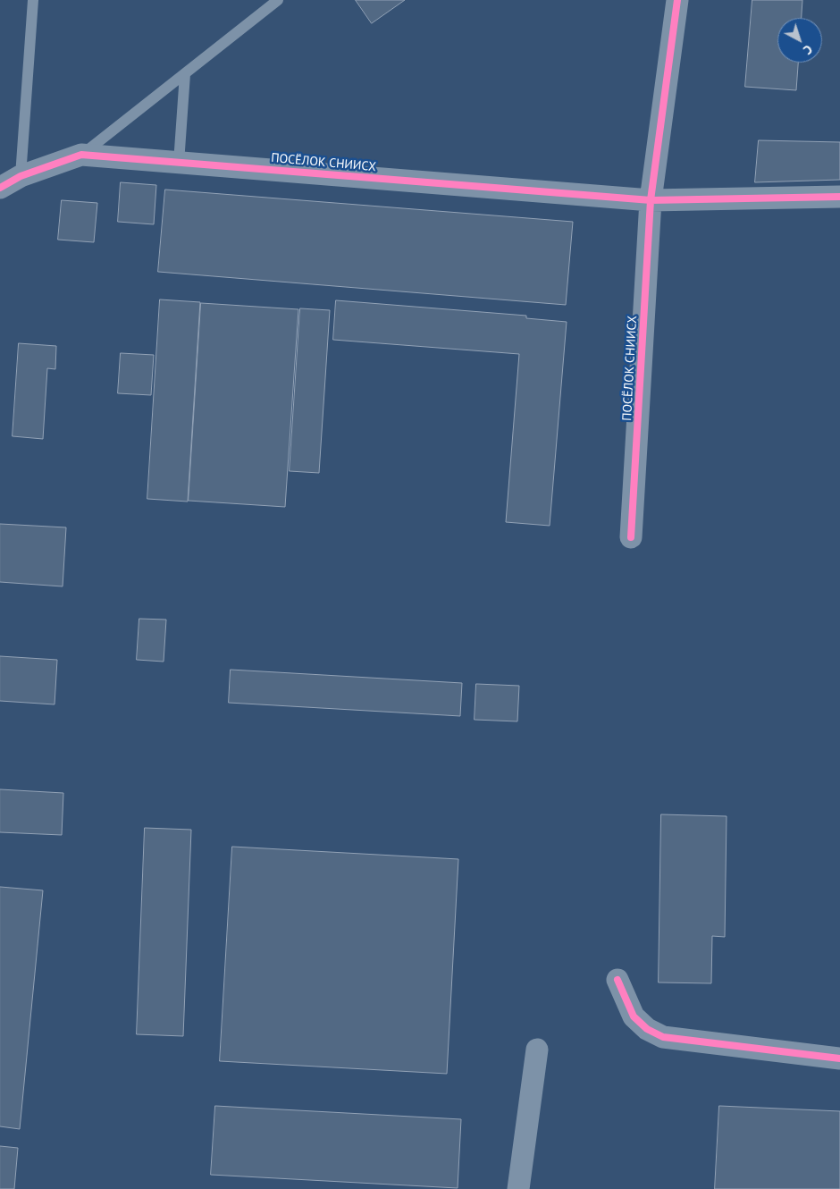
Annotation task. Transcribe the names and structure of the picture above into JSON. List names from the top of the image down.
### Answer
{
  "streets": {
    "street": ["ПОСЁЛОК СНИИСХ"]
  },
  "north": "bottom right"
}
